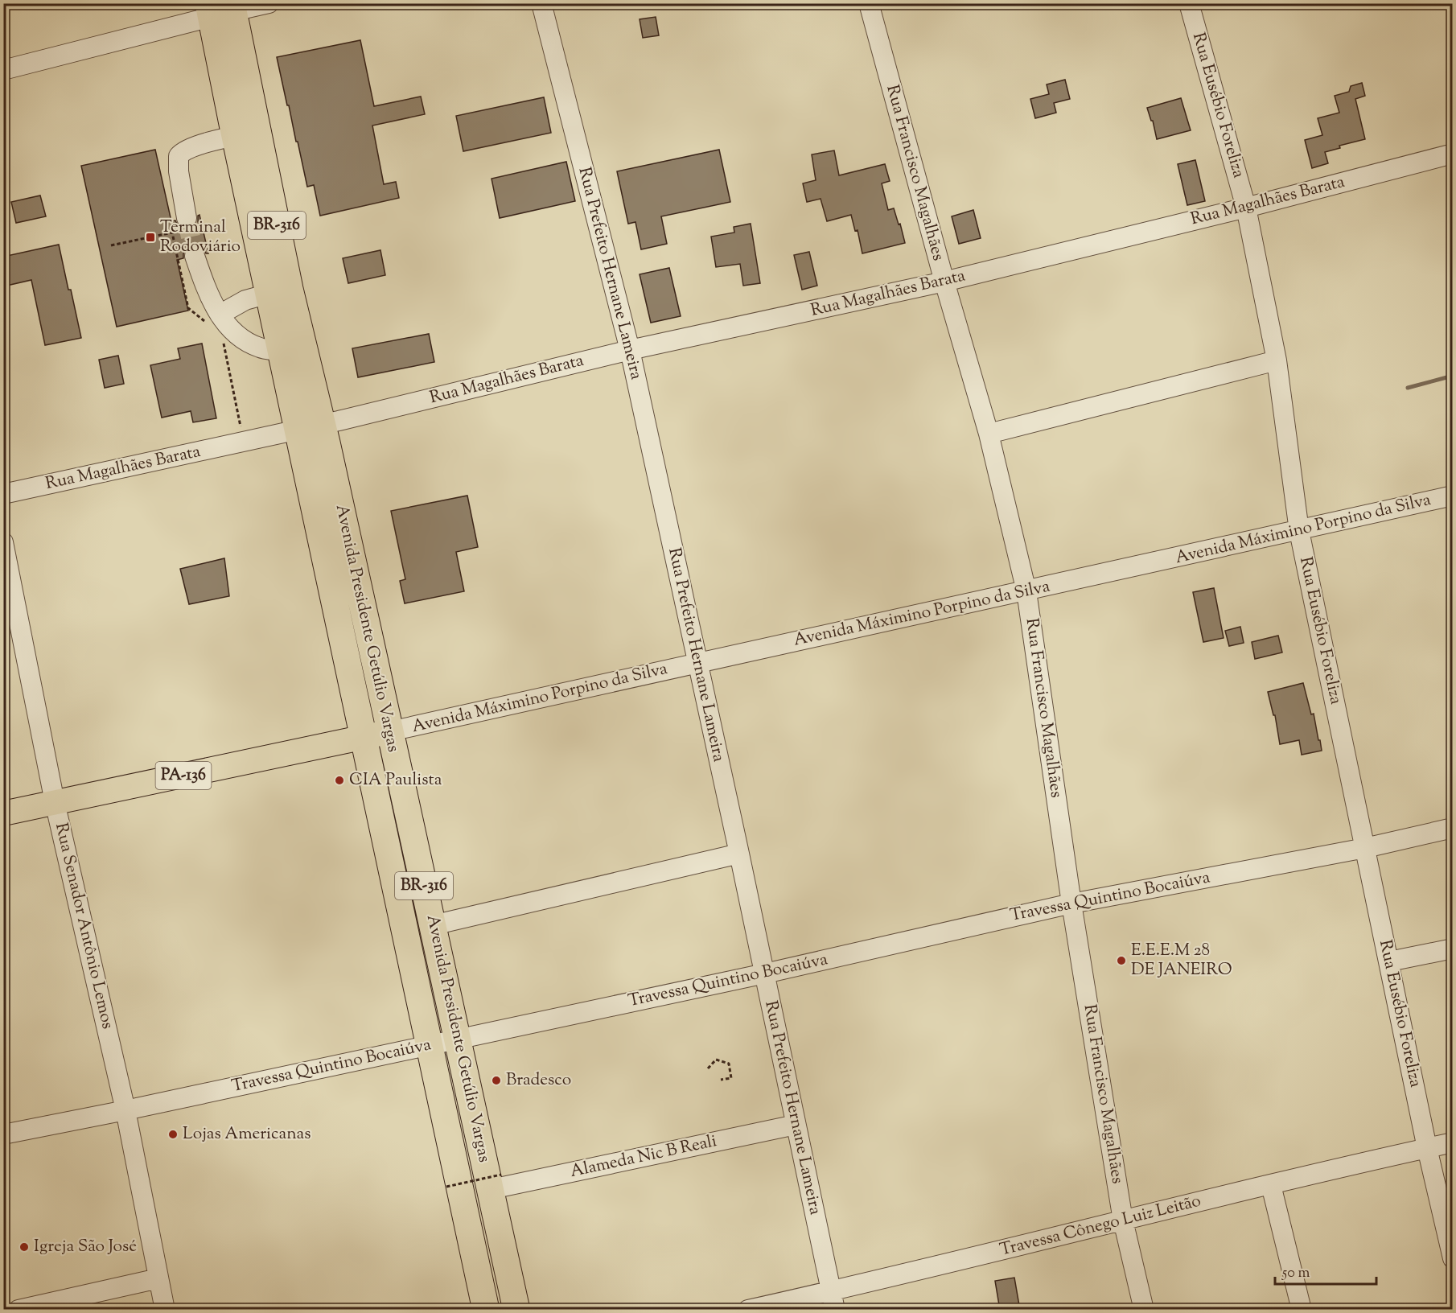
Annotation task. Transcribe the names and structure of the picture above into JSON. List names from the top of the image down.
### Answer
{
  "streets": {
    "highway": ["BR-316", "Avenida Presidente Getúlio Vargas"],
    "main road": ["PA-136"],
    "street": [
      "Rua Eusébio Foreliza",
      "Rua Francisco Magalhães",
      "Rua Magalhães Barata",
      "Rua Prefeito Hernane Lameira",
      "Avenida Máximino Porpino da Silva",
      "Travessa Quintino Bocaiúva",
      "Rua Senador Antônio Lemos",
      "Alameda Nic B Reali",
      "Travessa Cônego Luiz Leitão"
    ]
  },
  "crossings": [
    ["Rua Eusébio Foreliza", "Rua Magalhães Barata"],
    ["Rua Eusébio Foreliza", "Avenida Máximino Porpino da Silva"],
    ["Rua Eusébio Foreliza", "Travessa Quintino Bocaiúva"],
    ["Rua Eusébio Foreliza", "Travessa Cônego Luiz Leitão"],
    ["Rua Francisco Magalhães", "Rua Magalhães Barata"],
    ["Rua Francisco Magalhães", "Avenida Máximino Porpino da Silva"],
    ["Rua Francisco Magalhães", "Travessa Quintino Bocaiúva"],
    ["Rua Francisco Magalhães", "Travessa Cônego Luiz Leitão"],
    ["Rua Magalhães Barata", "Rua Prefeito Hernane Lameira"],
    ["Rua Magalhães Barata", "Avenida Presidente Getúlio Vargas"],
    ["Rua Prefeito Hernane Lameira", "Avenida Máximino Porpino da Silva"],
    ["Rua Prefeito Hernane Lameira", "Travessa Quintino Bocaiúva"],
    ["Rua Prefeito Hernane Lameira", "Alameda Nic B Reali"],
    ["Rua Prefeito Hernane Lameira", "Travessa Cônego Luiz Leitão"],
    ["Avenida Máximino Porpino da Silva", "Avenida Presidente Getúlio Vargas"],
    ["Avenida Máximino Porpino da Silva", "PA-136"],
    ["Avenida Presidente Getúlio Vargas", "PA-136"],
    ["Avenida Presidente Getúlio Vargas", "Travessa Quintino Bocaiúva"],
    ["Avenida Presidente Getúlio Vargas", "Alameda Nic B Reali"],
    ["PA-136", "Rua Senador Antônio Lemos"],
    ["Travessa Quintino Bocaiúva", "Rua Senador Antônio Lemos"]
  ],
  "places": {
    "transit": ["Terminal Rodoviário"],
    "other": [
      "CIA Paulista",
      "E.E.E.M 28 DE JANEIRO",
      "Bradesco",
      "Lojas Americanas",
      "Igreja São José"
    ]
  },
  "scale_bar": "50 m"
}
